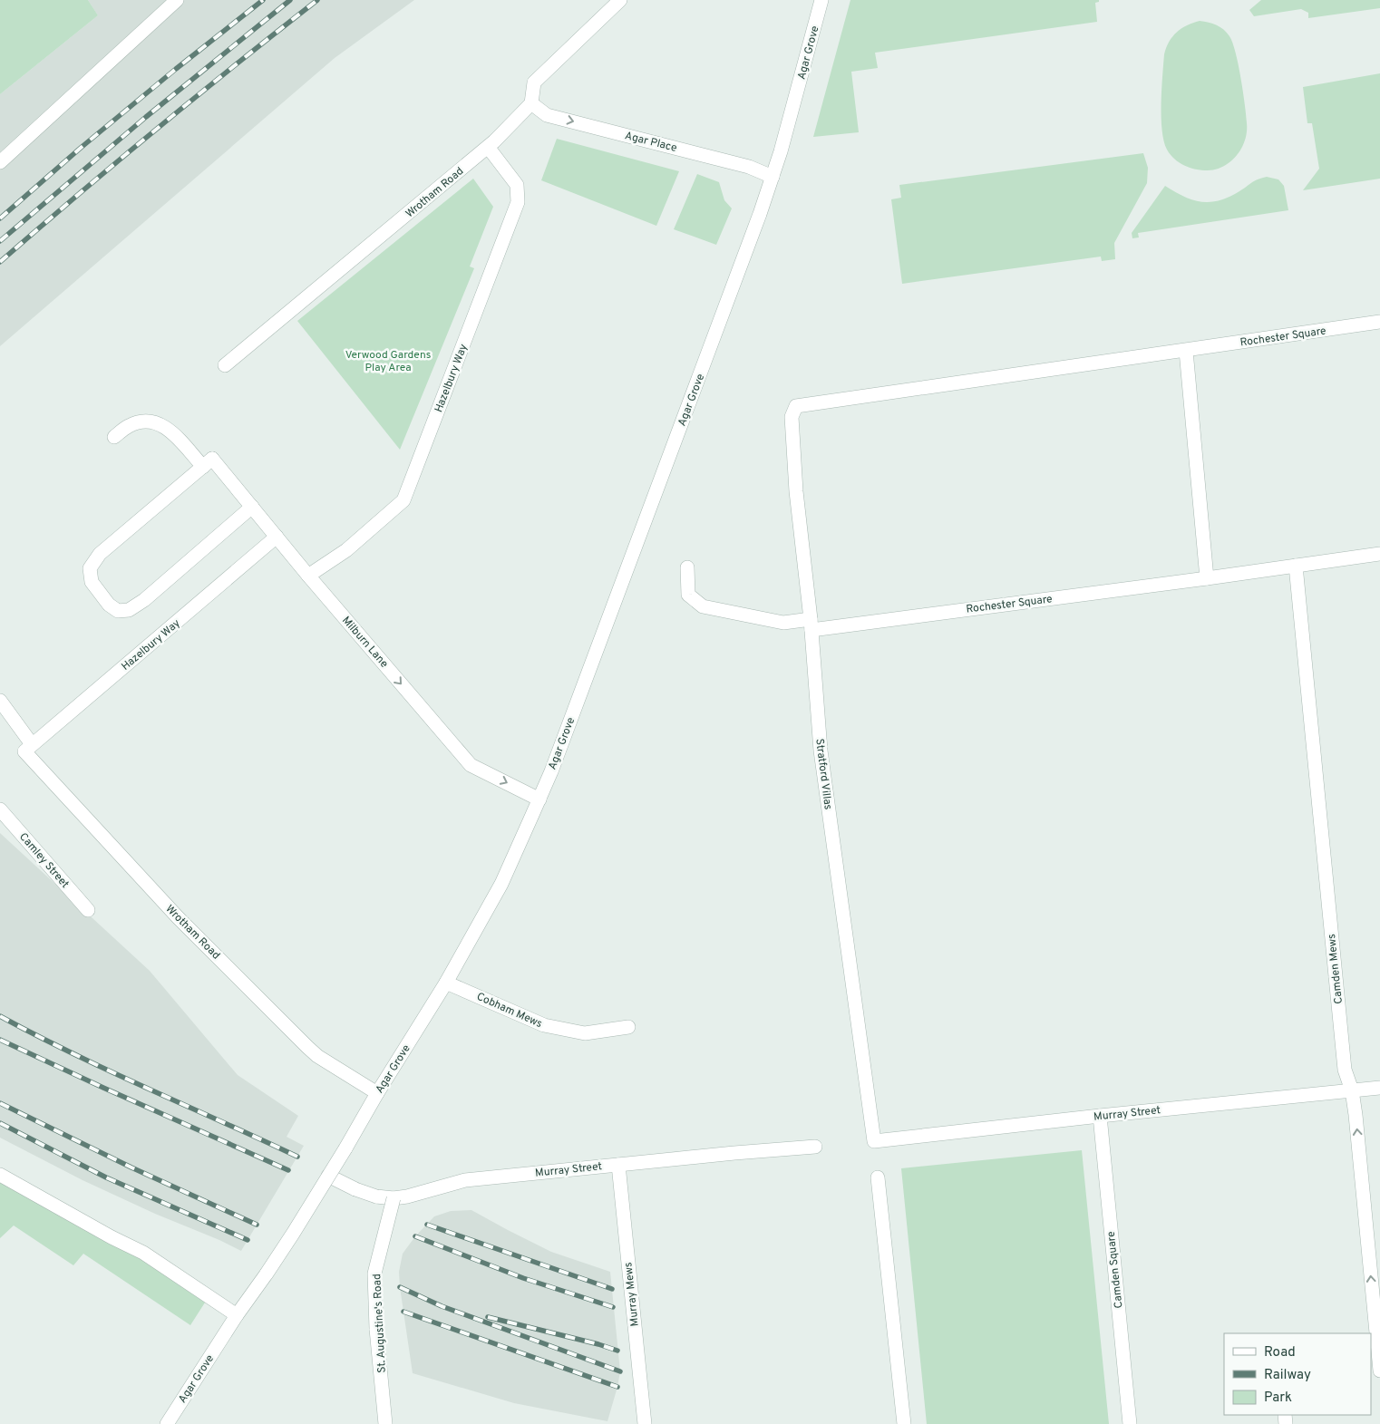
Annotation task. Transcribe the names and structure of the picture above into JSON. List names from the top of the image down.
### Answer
{
  "streets": {
    "street": [
      "Agar Grove",
      "Agar Place",
      "Wrotham Road",
      "Rochester Square",
      "Hazelbury Way",
      "Milburn Lane",
      "Stratford Villas",
      "Camley Street",
      "Camden Mews",
      "Cobham Mews",
      "Murray Street",
      "Camden Square",
      "Murray Mews",
      "St. Augustine's Road"
    ]
  },
  "crossings": [
    ["Agar Grove", "Agar Place"],
    ["Agar Grove", "Wrotham Road"],
    ["Agar Grove", "Milburn Lane"],
    ["Agar Grove", "Cobham Mews"],
    ["Agar Grove", "Murray Street"],
    ["Agar Place", "Wrotham Road"],
    ["Wrotham Road", "Hazelbury Way"],
    ["Rochester Square", "Stratford Villas"],
    ["Rochester Square", "Camden Mews"],
    ["Hazelbury Way", "Milburn Lane"],
    ["Stratford Villas", "Murray Street"],
    ["Camden Mews", "Murray Street"],
    ["Murray Street", "Camden Square"],
    ["Murray Street", "Murray Mews"],
    ["Murray Street", "St. Augustine's Road"]
  ],
  "one_way": ["Agar Place", "Milburn Lane"],
  "parks": ["Verwood Gardens Play Area"],
  "legend": ["Road", "Railway", "Park"]
}
